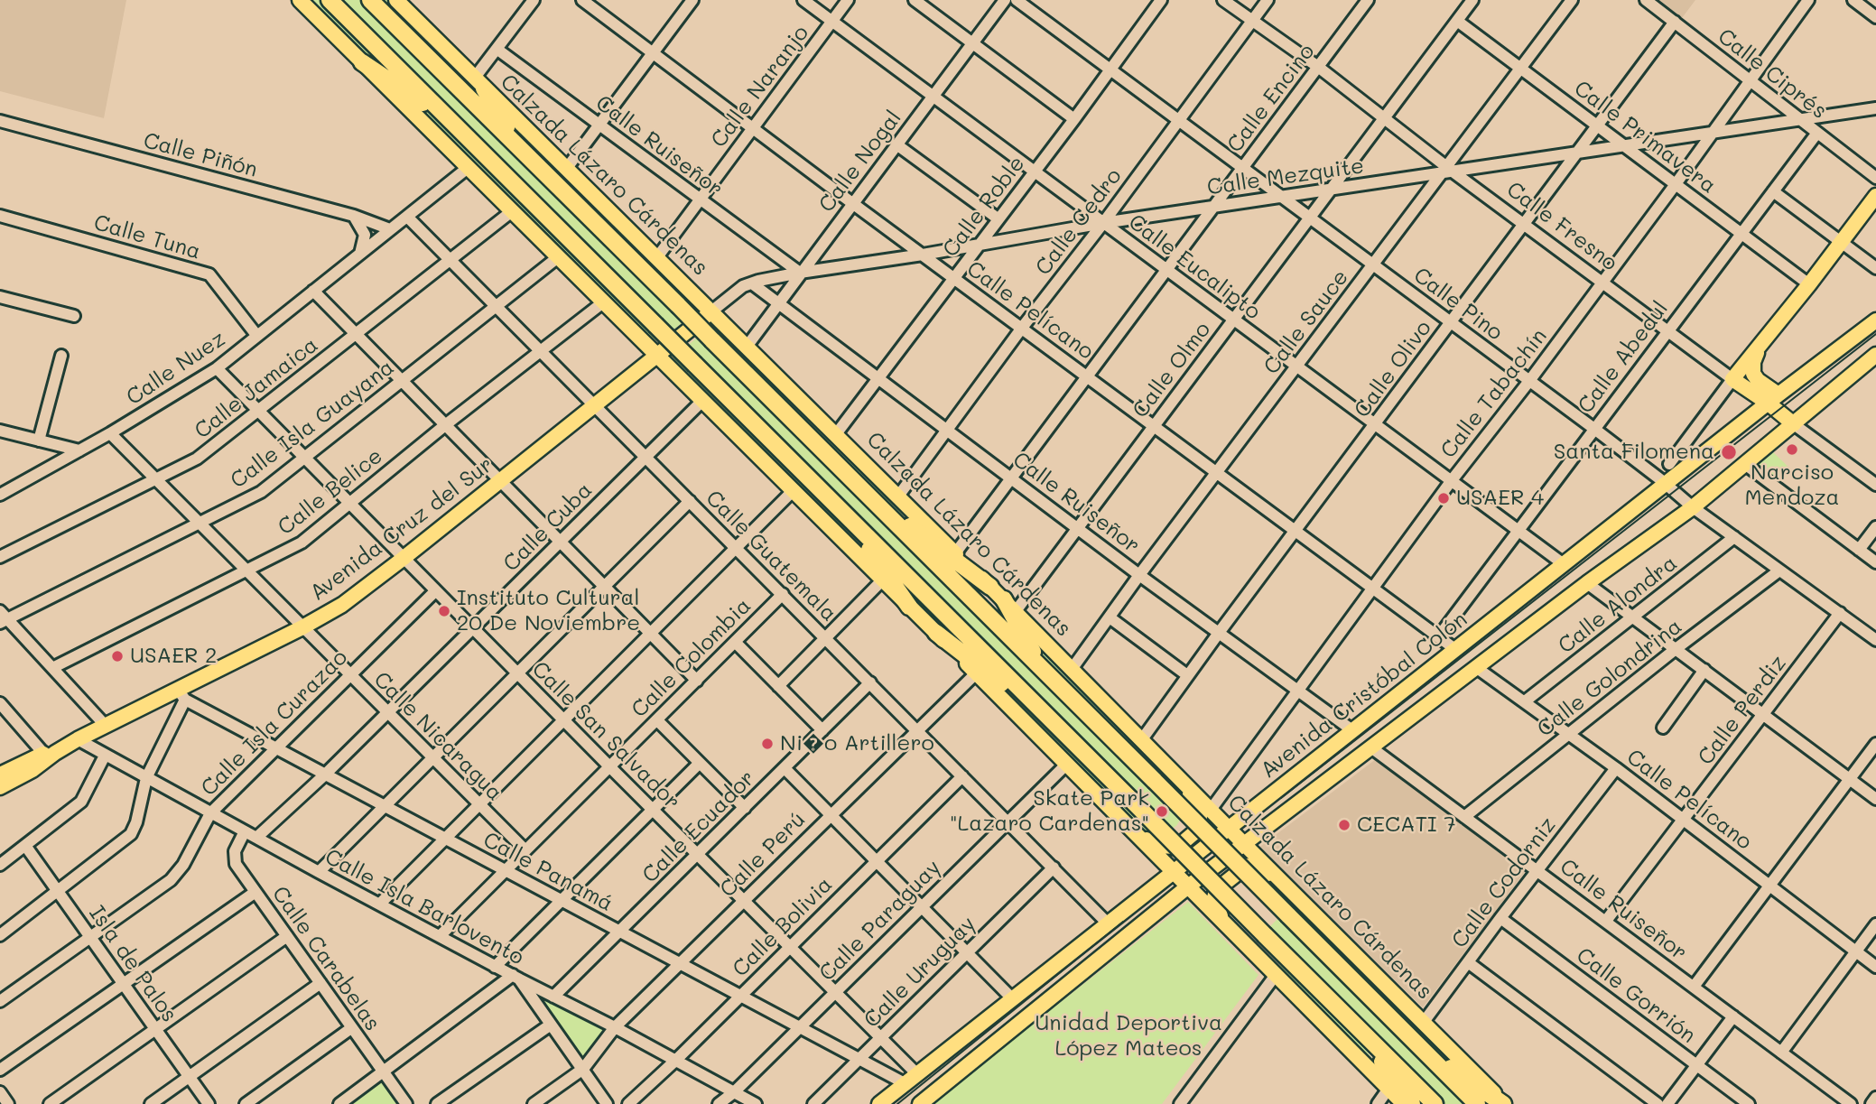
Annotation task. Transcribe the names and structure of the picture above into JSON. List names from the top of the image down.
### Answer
{
  "streets": {
    "highway": ["Calzada Lázaro Cárdenas"],
    "main road": ["Calle Fresno", "Avenida Cruz del Sur", "Avenida Cristóbal Colón"],
    "street": [
      "Calle Ciprés",
      "Calle Naranjo",
      "Calle Encino",
      "Calle Primavera",
      "Calle Ruiseñor",
      "Calle Piñón",
      "Calle Nogal",
      "Calle Mezquite",
      "Calle Roble",
      "Calle Cedro",
      "Calle Tuna",
      "Calle Eucalipto",
      "Calle Pino",
      "Calle Pelícano",
      "Calle Sauce",
      "Calle Abedul",
      "Calle Nuez",
      "Calle Olivo",
      "Calle Olmo",
      "Calle Jamaica",
      "Calle Tabachín",
      "Calle Isla Guayana",
      "Calle Belice",
      "Calle Cuba",
      "Calle Guatemala",
      "Calle Alondra",
      "Calle Colombia",
      "Calle Golondrina",
      "Calle Perdiz",
      "Calle Isla Curazao",
      "Calle San Salvador",
      "Calle Nicaragua",
      "Calle Ecuador",
      "Calle Perú",
      "Calle Panamá",
      "Calle Codorniz",
      "Calle Isla Barlovento",
      "Calle Paraguay",
      "Calle Bolivia",
      "Calle Carabelas",
      "Isla de Palos",
      "Calle Uruguay",
      "Calle Gorrión"
    ]
  },
  "crossings": [
    ["Calle Ciprés", "Calle Mezquite"],
    ["Calle Ciprés", "Calle Abedul"],
    ["Calle Ciprés", "Calle Olivo"],
    ["Calle Ciprés", "Calle Tabachín"],
    ["Calle Naranjo", "Calle Ruiseñor"],
    ["Calle Naranjo", "Calzada Lázaro Cárdenas"],
    ["Calle Naranjo", "Calle Eucalipto"],
    ["Calle Naranjo", "Calle Pelícano"],
    ["Calle Encino", "Calle Ruiseñor"],
    ["Calle Encino", "Calzada Lázaro Cárdenas"],
    ["Calle Encino", "Calle Mezquite"],
    ["Calle Encino", "Calle Fresno"],
    ["Calle Encino", "Calle Eucalipto"],
    ["Calle Encino", "Calle Pino"],
    ["Calle Encino", "Calle Pelícano"],
    ["Calle Primavera", "Calle Mezquite"],
    ["Calle Primavera", "Calle Sauce"],
    ["Calle Primavera", "Calle Abedul"],
    ["Calle Primavera", "Calle Olivo"],
    ["Calle Primavera", "Calle Olmo"],
    ["Calle Primavera", "Calle Tabachín"],
    ["Calle Ruiseñor", "Calle Nogal"],
    ["Calle Ruiseñor", "Calle Mezquite"],
    ["Calle Ruiseñor", "Calle Roble"],
    ["Calle Ruiseñor", "Calle Cedro"],
    ["Calle Ruiseñor", "Calle Sauce"],
    ["Calle Ruiseñor", "Calle Olivo"],
    ["Calle Ruiseñor", "Calle Olmo"],
    ["Calle Ruiseñor", "Calle Tabachín"],
    ["Calle Ruiseñor", "Calle Golondrina"],
    ["Calle Ruiseñor", "Avenida Cristóbal Colón"],
    ["Calle Ruiseñor", "Calle Perdiz"],
    ["Calle Ruiseñor", "Calle Codorniz"],
    ["Calle Piñón", "Calle Nuez"],
    ["Calle Nogal", "Calzada Lázaro Cárdenas"],
    ["Calle Nogal", "Calle Mezquite"],
    ["Calle Nogal", "Calle Eucalipto"],
    ["Calle Nogal", "Calle Pelícano"],
    ["Calzada Lázaro Cárdenas", "Calle Mezquite"],
    ["Calzada Lázaro Cárdenas", "Calle Roble"],
    ["Calzada Lázaro Cárdenas", "Calle Cedro"],
    ["Calzada Lázaro Cárdenas", "Calle Sauce"],
    ["Calzada Lázaro Cárdenas", "Calle Olivo"],
    ["Calzada Lázaro Cárdenas", "Calle Olmo"],
    ["Calzada Lázaro Cárdenas", "Calle Tabachín"],
    ["Calzada Lázaro Cárdenas", "Avenida Cruz del Sur"],
    ["Calzada Lázaro Cárdenas", "Avenida Cristóbal Colón"],
    ["Calzada Lázaro Cárdenas", "Calle Codorniz"],
    ["Calle Mezquite", "Calle Roble"],
    ["Calle Mezquite", "Calle Cedro"],
    ["Calle Mezquite", "Calle Fresno"],
    ["Calle Mezquite", "Calle Eucalipto"],
    ["Calle Mezquite", "Calle Pino"],
    ["Calle Mezquite", "Calle Pelícano"],
    ["Calle Mezquite", "Calle Sauce"],
    ["Calle Mezquite", "Calle Olivo"],
    ["Calle Mezquite", "Calle Olmo"],
    ["Calle Mezquite", "Calle Tabachín"],
    ["Calle Mezquite", "Avenida Cruz del Sur"],
    ["Calle Roble", "Calle Eucalipto"],
    ["Calle Roble", "Calle Pino"],
    ["Calle Roble", "Calle Pelícano"],
    ["Calle Cedro", "Calle Fresno"],
    ["Calle Cedro", "Calle Eucalipto"],
    ["Calle Cedro", "Calle Pino"],
    ["Calle Cedro", "Calle Pelícano"],
    ["Calle Fresno", "Calle Sauce"],
    ["Calle Fresno", "Calle Abedul"],
    ["Calle Fresno", "Calle Olivo"],
    ["Calle Fresno", "Calle Olmo"],
    ["Calle Fresno", "Calle Tabachín"],
    ["Calle Fresno", "Avenida Cristóbal Colón"],
    ["Calle Tuna", "Calle Nuez"],
    ["Calle Eucalipto", "Calle Sauce"],
    ["Calle Eucalipto", "Calle Abedul"],
    ["Calle Eucalipto", "Calle Olivo"],
    ["Calle Eucalipto", "Calle Olmo"],
    ["Calle Eucalipto", "Calle Tabachín"],
    ["Calle Eucalipto", "Avenida Cristóbal Colón"],
    ["Calle Pino", "Calle Sauce"],
    ["Calle Pino", "Calle Abedul"],
    ["Calle Pino", "Calle Olivo"],
    ["Calle Pino", "Calle Olmo"],
    ["Calle Pino", "Calle Tabachín"],
    ["Calle Pino", "Calle Alondra"],
    ["Calle Pino", "Calle Golondrina"],
    ["Calle Pino", "Avenida Cristóbal Colón"],
    ["Calle Pino", "Calle Perdiz"],
    ["Calle Pelícano", "Calle Sauce"],
    ["Calle Pelícano", "Calle Abedul"],
    ["Calle Pelícano", "Calle Olivo"],
    ["Calle Pelícano", "Calle Olmo"],
    ["Calle Pelícano", "Calle Tabachín"],
    ["Calle Pelícano", "Calle Alondra"],
    ["Calle Pelícano", "Calle Golondrina"],
    ["Calle Pelícano", "Avenida Cristóbal Colón"],
    ["Calle Pelícano", "Calle Perdiz"],
    ["Calle Pelícano", "Calle Codorniz"],
    ["Calle Nuez", "Calle Guatemala"],
    ["Calle Nuez", "Calle San Salvador"],
    ["Calle Nuez", "Calle Nicaragua"],
    ["Calle Jamaica", "Calle Guatemala"],
    ["Calle Jamaica", "Calle San Salvador"],
    ["Calle Jamaica", "Calle Nicaragua"],
    ["Calle Isla Guayana", "Calle Guatemala"],
    ["Calle Isla Guayana", "Calle San Salvador"],
    ["Calle Isla Guayana", "Calle Nicaragua"],
    ["Calle Belice", "Calle Guatemala"],
    ["Calle Belice", "Calle San Salvador"],
    ["Calle Belice", "Calle Nicaragua"],
    ["Calle Cuba", "Calle Guatemala"],
    ["Calle Cuba", "Calle San Salvador"],
    ["Calle Cuba", "Calle Nicaragua"],
    ["Calle Cuba", "Calle Panamá"],
    ["Calle Cuba", "Calle Isla Barlovento"],
    ["Avenida Cruz del Sur", "Calle Guatemala"],
    ["Avenida Cruz del Sur", "Calle San Salvador"],
    ["Avenida Cruz del Sur", "Calle Nicaragua"],
    ["Avenida Cruz del Sur", "Calle Panamá"],
    ["Avenida Cruz del Sur", "Calle Isla Barlovento"],
    ["Calle Guatemala", "Calle Colombia"],
    ["Calle Guatemala", "Avenida Cristóbal Colón"],
    ["Calle Guatemala", "Calle Ecuador"],
    ["Calle Guatemala", "Calle Perú"],
    ["Calle Guatemala", "Calle Paraguay"],
    ["Calle Guatemala", "Calle Bolivia"],
    ["Calle Guatemala", "Calle Uruguay"],
    ["Calle Colombia", "Calle San Salvador"],
    ["Calle Colombia", "Calle Nicaragua"],
    ["Calle Colombia", "Calle Panamá"],
    ["Calle Colombia", "Calle Isla Barlovento"],
    ["Avenida Cristóbal Colón", "Calle San Salvador"],
    ["Avenida Cristóbal Colón", "Calle Panamá"],
    ["Calle Isla Curazao", "Calle San Salvador"],
    ["Calle Isla Curazao", "Calle Nicaragua"],
    ["Calle Isla Curazao", "Calle Panamá"],
    ["Calle Isla Curazao", "Calle Isla Barlovento"],
    ["Calle Isla Curazao", "Isla de Palos"],
    ["Calle San Salvador", "Calle Ecuador"],
    ["Calle San Salvador", "Calle Perú"],
    ["Calle San Salvador", "Calle Paraguay"],
    ["Calle San Salvador", "Calle Bolivia"],
    ["Calle San Salvador", "Calle Uruguay"],
    ["Calle Ecuador", "Calle Panamá"],
    ["Calle Ecuador", "Calle Isla Barlovento"],
    ["Calle Perú", "Calle Panamá"],
    ["Calle Perú", "Calle Isla Barlovento"],
    ["Calle Panamá", "Calle Paraguay"],
    ["Calle Panamá", "Calle Bolivia"],
    ["Calle Panamá", "Calle Uruguay"],
    ["Calle Codorniz", "Calle Gorrión"],
    ["Calle Isla Barlovento", "Calle Paraguay"],
    ["Calle Isla Barlovento", "Calle Bolivia"],
    ["Calle Isla Barlovento", "Calle Carabelas"]
  ],
  "parks": ["Unidad Deportiva López Mateos"],
  "places": [
    "Narciso Mendoza",
    "Santa Filomena",
    "USAER 4",
    "Instituto Cultural 20 De Noviembre",
    "USAER 2",
    "Ni�o Artillero",
    "Skate Park \"Lazaro Cardenas\"",
    "CECATI 7"
  ]
}
